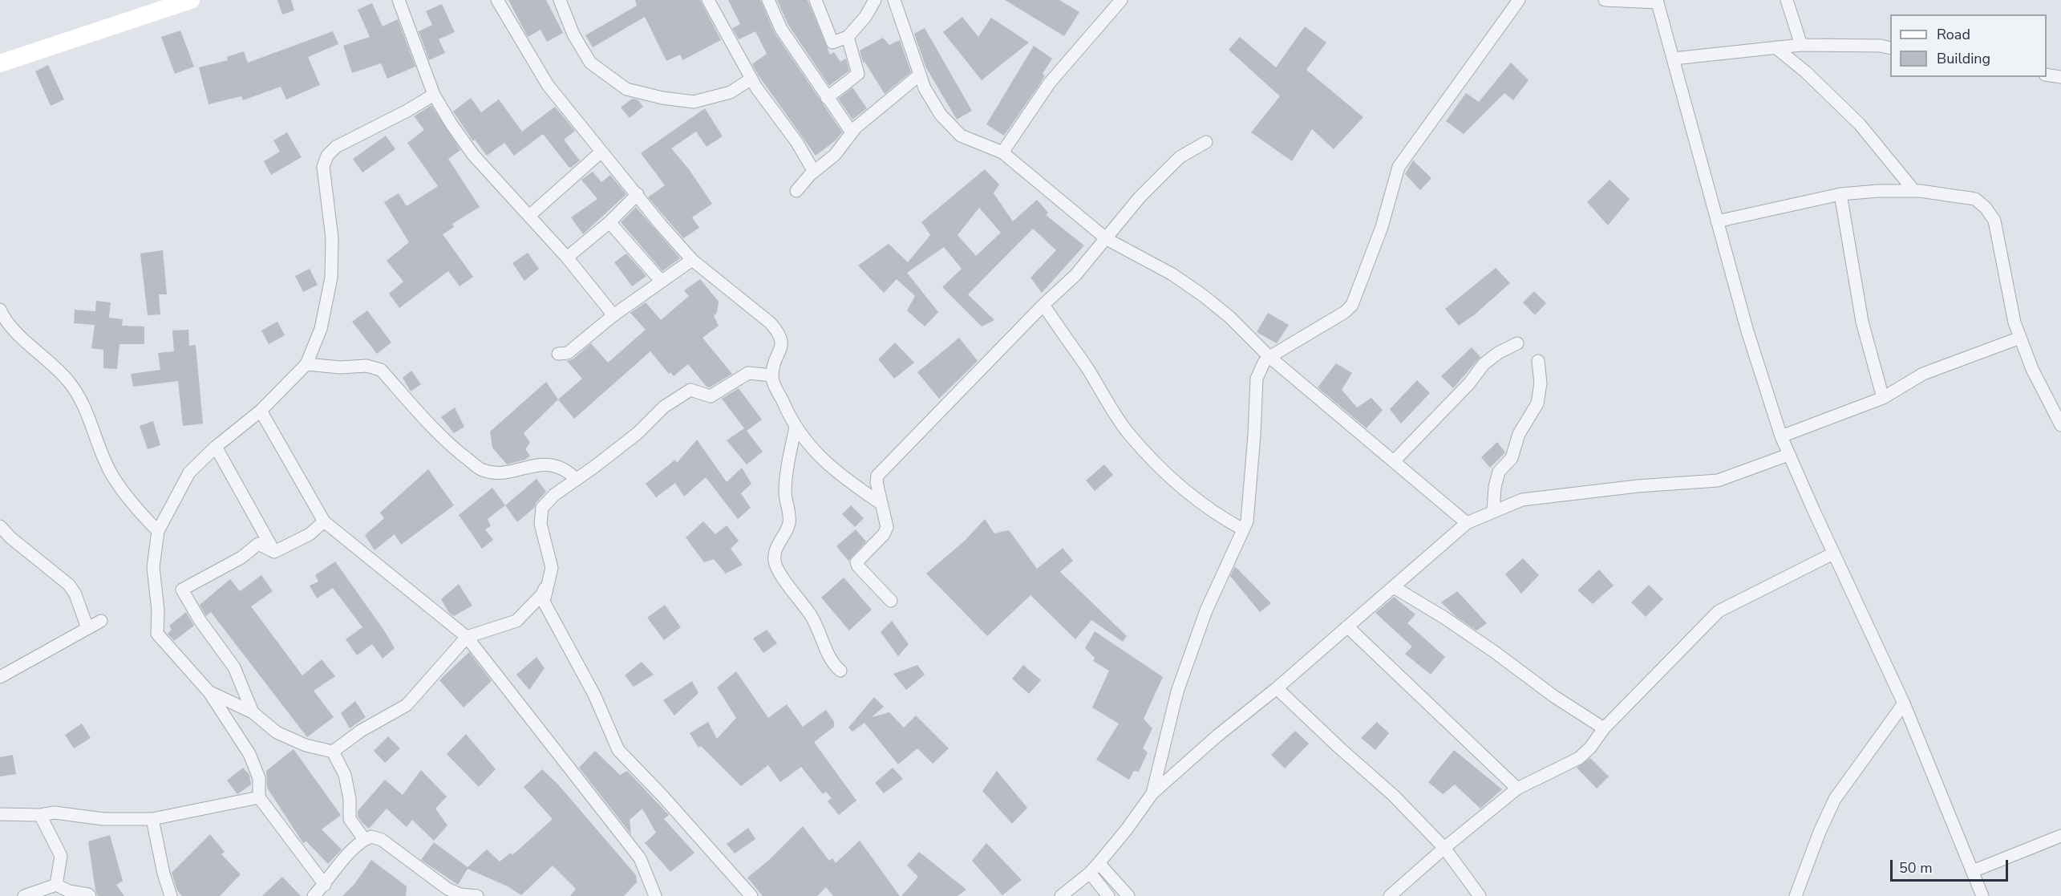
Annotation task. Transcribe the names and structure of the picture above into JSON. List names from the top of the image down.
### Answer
{
  "legend": ["Road", "Building"],
  "scale_bar": "50 m"
}
